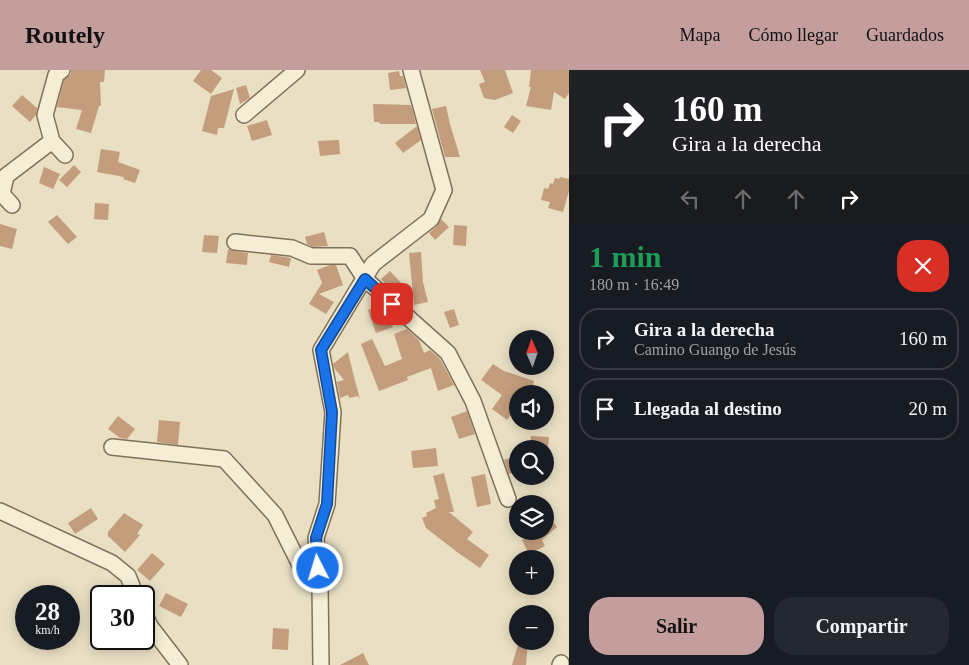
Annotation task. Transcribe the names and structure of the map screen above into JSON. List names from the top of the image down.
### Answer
{
  "north": "top",
  "page": {
    "header": "Routely",
    "nav": ["Mapa", "Cómo llegar", "Guardados"],
    "turn": ["160 m", "Gira a la derecha"],
    "heading": ["1 min", "180 m · 16:49"],
    "list": [
      {
        "name": "Gira a la derecha",
        "note": "Camino Guango de Jesús",
        "value": "160 m"
      },
      {
        "name": "Llegada al destino",
        "value": "20 m"
      }
    ],
    "map_buttons": ["+", "−"],
    "speed": "28 km/h",
    "limit": "30",
    "buttons": ["Salir", "Compartir"]
  }
}
